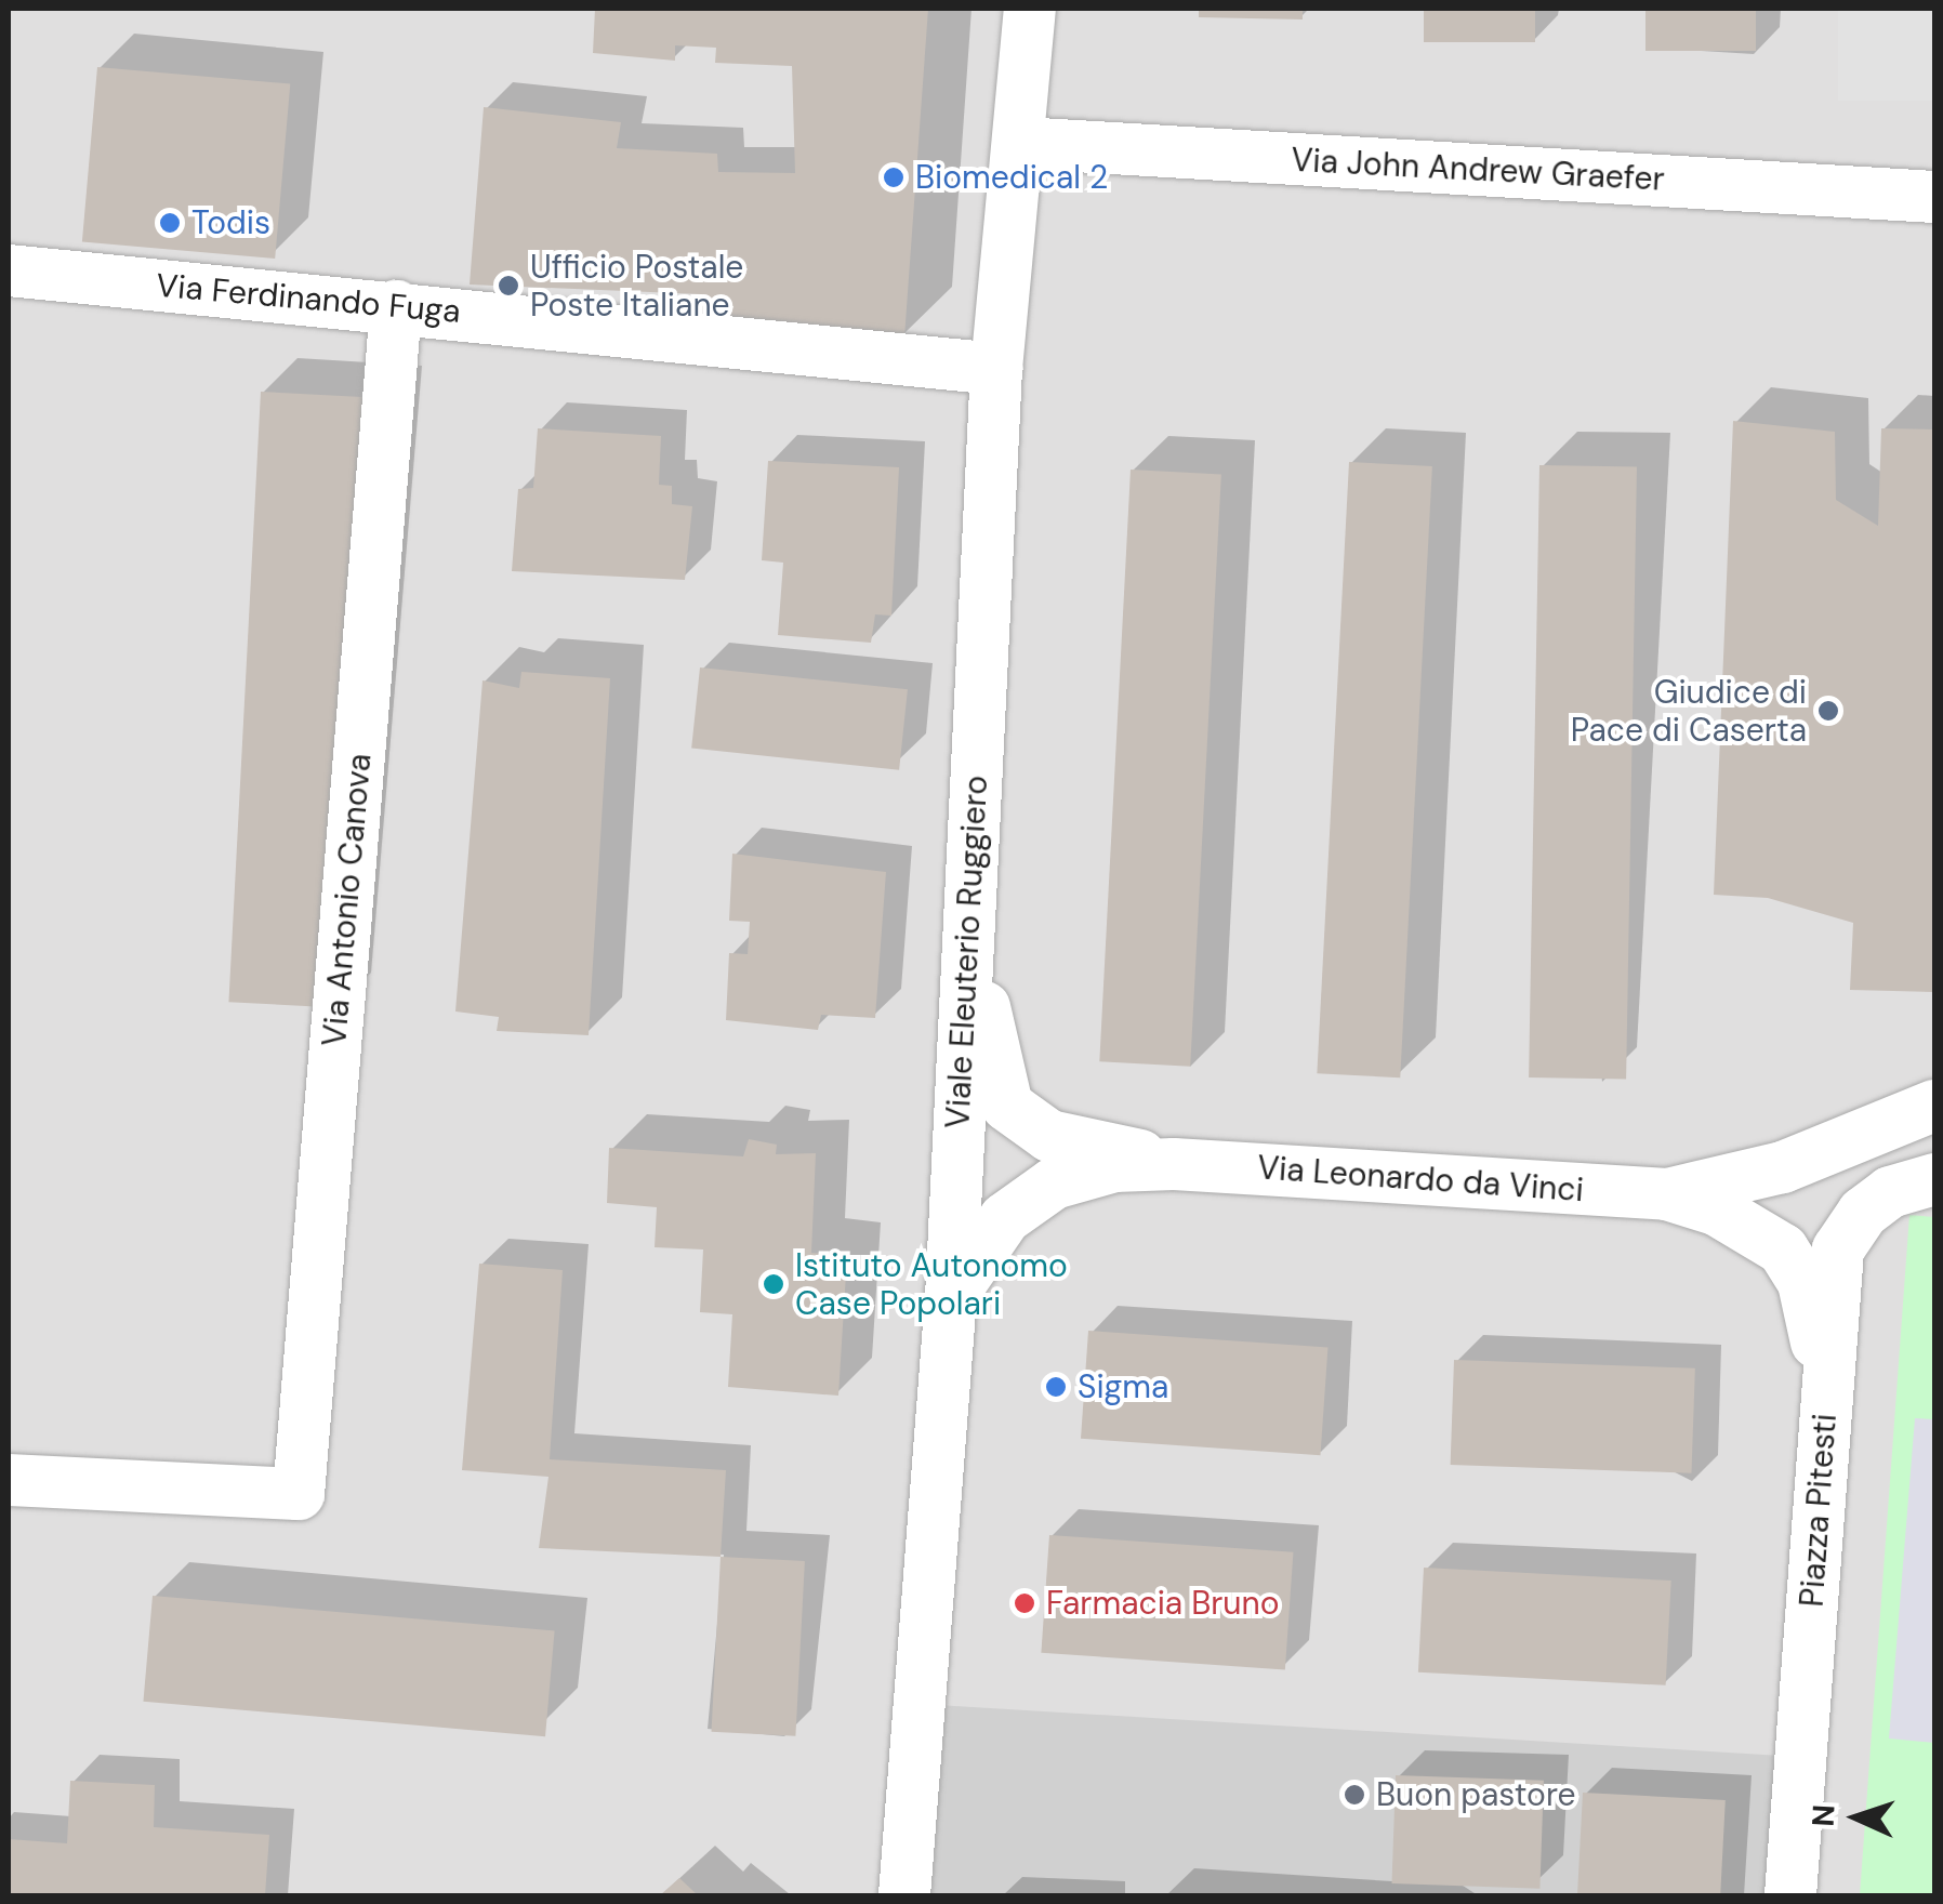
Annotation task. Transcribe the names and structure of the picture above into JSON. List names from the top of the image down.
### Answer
{
  "streets": {
    "street": [
      "Via John Andrew Graefer",
      "Via Ferdinando Fuga",
      "Via Antonio Canova",
      "Viale Eleuterio Ruggiero",
      "Via Leonardo da Vinci",
      "Piazza Pitesti"
    ]
  },
  "crossings": [
    ["Via John Andrew Graefer", "Viale Eleuterio Ruggiero"],
    ["Via Ferdinando Fuga", "Via Antonio Canova"],
    ["Via Ferdinando Fuga", "Viale Eleuterio Ruggiero"],
    ["Viale Eleuterio Ruggiero", "Via Leonardo da Vinci"],
    ["Via Leonardo da Vinci", "Piazza Pitesti"]
  ],
  "places": [
    "Biomedical 2",
    "Todis",
    "Ufficio Postale Poste Italiane",
    "Giudice di Pace di Caserta",
    "Istituto Autonomo Case Popolari",
    "Sigma",
    "Farmacia Bruno",
    "Buon pastore"
  ],
  "north": "left"
}
